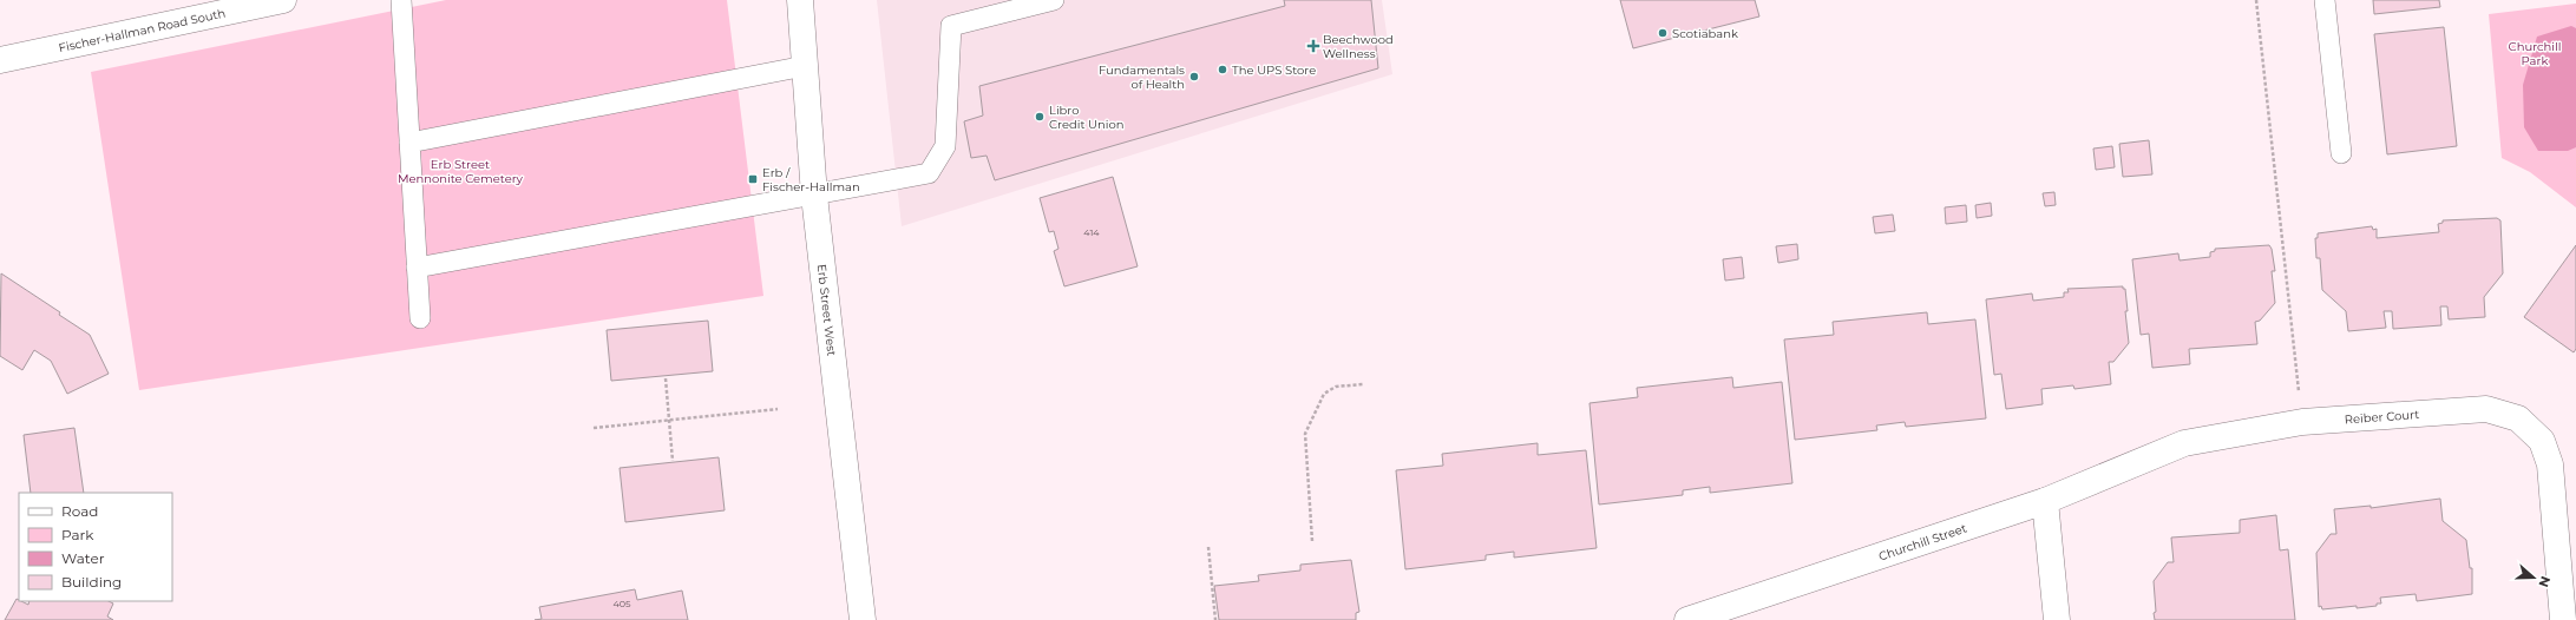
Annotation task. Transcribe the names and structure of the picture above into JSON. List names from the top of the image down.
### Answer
{
  "streets": {
    "street": [
      "Fischer-Hallman Road South",
      "Erb Street West",
      "Reiber Court",
      "Churchill Street"
    ]
  },
  "crossings": [
    ["Reiber Court", "Churchill Street"]
  ],
  "parks": ["Churchill Park", "Erb Street Mennonite Cemetery"],
  "places": {
    "other": [
      "Scotiabank",
      "The UPS Store",
      "Fundamentals of Health",
      "Libro Credit Union"
    ],
    "health": ["Beechwood Wellness"],
    "transit": ["Erb / Fischer-Hallman"]
  },
  "house_numbers": ["414", "405"],
  "legend": [
    "Road",
    "Park",
    "Water",
    "Building"
  ],
  "north": "right"
}
